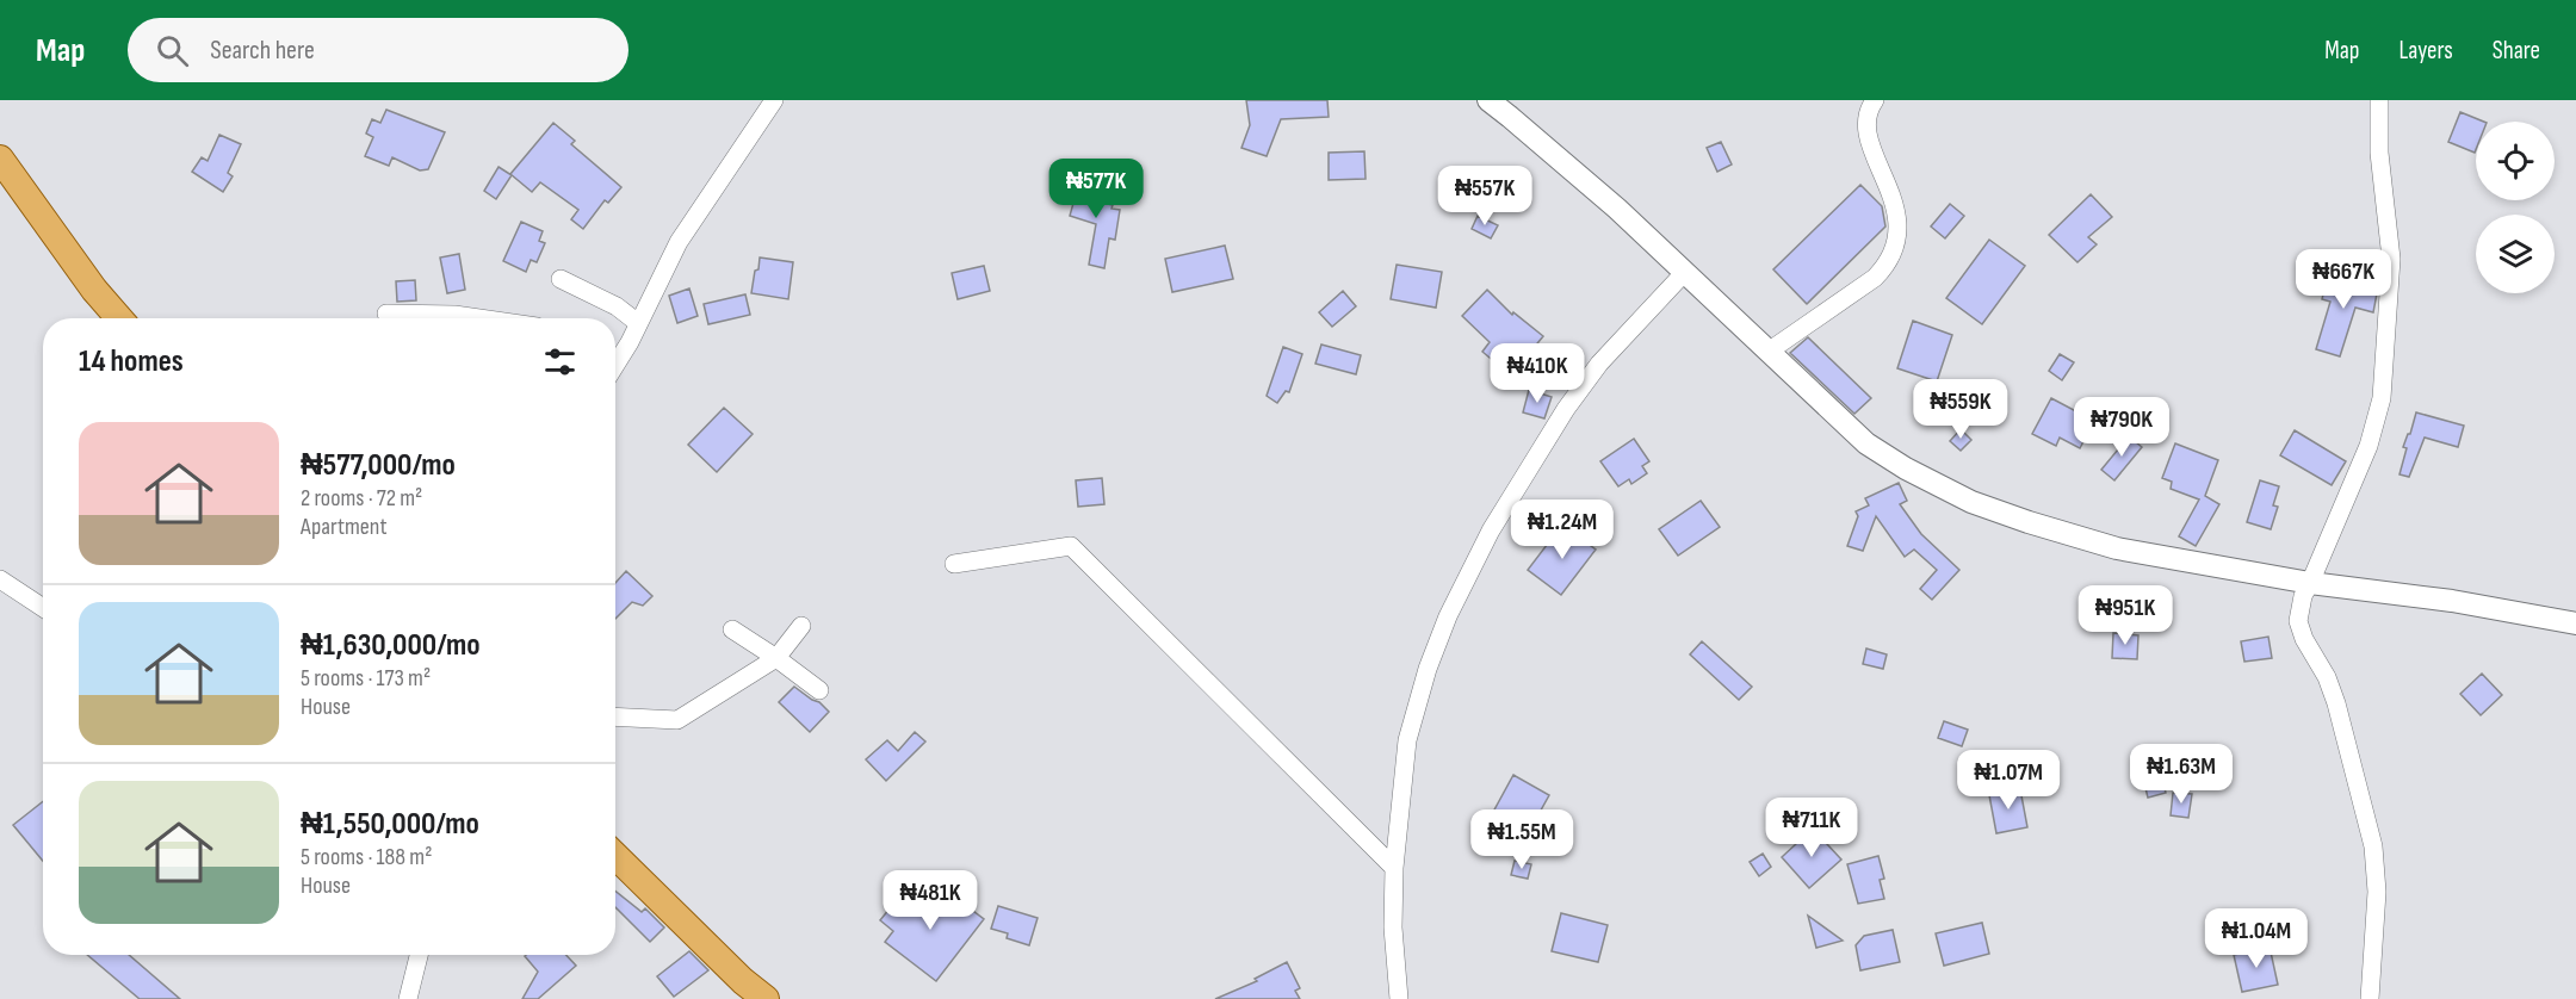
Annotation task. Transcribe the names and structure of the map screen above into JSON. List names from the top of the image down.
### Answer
{
  "page": {
    "header": "Map",
    "search": "Search here",
    "nav": ["Map", "Layers", "Share"],
    "price": [
      "₦577K",
      "₦557K",
      "₦667K",
      "₦410K",
      "₦559K",
      "₦790K",
      "₦1.24M",
      "₦951K",
      "₦1.63M",
      "₦1.07M",
      "₦711K",
      "₦1.55M",
      "₦481K",
      "₦1.04M"
    ],
    "heading": "14 homes",
    "list": [
      {
        "name": "₦577,000/mo",
        "note": "2 rooms · 72 m² · Apartment"
      },
      {
        "name": "₦1,630,000/mo",
        "note": "5 rooms · 173 m² · House"
      },
      {
        "name": "₦1,550,000/mo",
        "note": "5 rooms · 188 m² · House"
      }
    ]
  }
}
